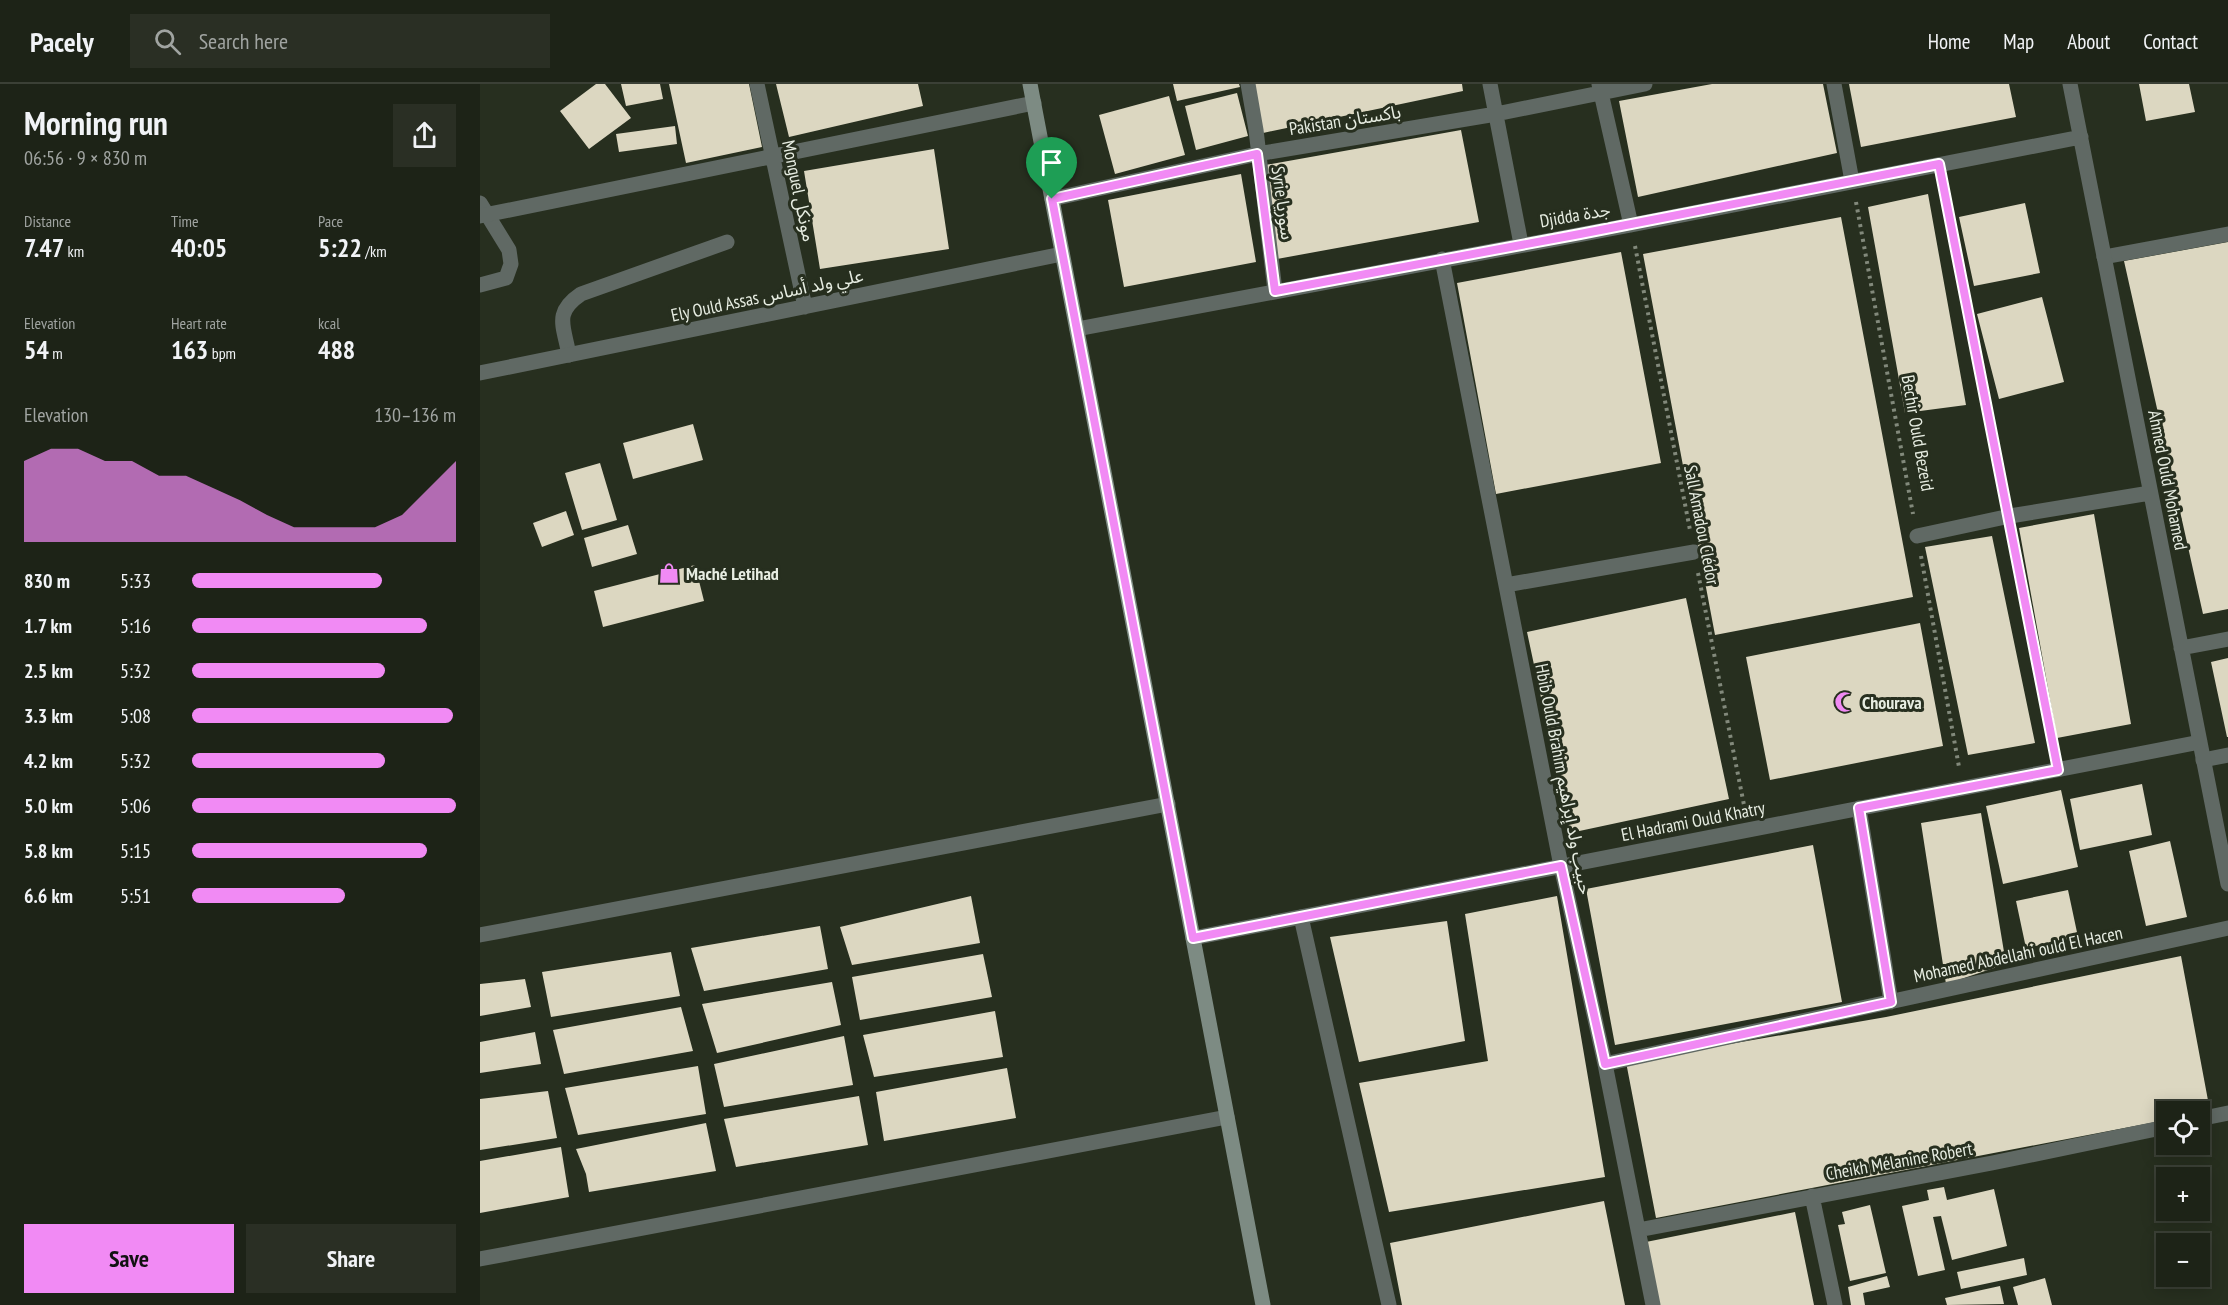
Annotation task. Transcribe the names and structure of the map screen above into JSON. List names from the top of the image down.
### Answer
{
  "streets": {
    "street": [
      "Pakistan باكستان",
      "Monguel مونكل",
      "Syrie سوريا",
      "Djidda جدة",
      "Ely Ould Assas علي ولد أساس",
      "Ahmed Ould Mohamed",
      "Hbib Ould Brahim حبيب ولد إبراهيم",
      "El Hadrami Ould Khatry",
      "Mohamed Abdellahi ould El Hacen",
      "Cheikh Mélanine Robert"
    ],
    "path": ["Bechir Ould Bezeid", "Sall Amadou Clédor"]
  },
  "crossings": [
    ["Pakistan باكستان", "Syrie سوريا"],
    ["Monguel مونكل", "Ely Ould Assas علي ولد أساس"],
    ["Syrie سوريا", "Djidda جدة"],
    ["Djidda جدة", "Bechir Ould Bezeid"],
    ["Djidda جدة", "Ahmed Ould Mohamed"],
    ["Djidda جدة", "Sall Amadou Clédor"],
    ["Djidda جدة", "Hbib Ould Brahim حبيب ولد إبراهيم"],
    ["Bechir Ould Bezeid", "El Hadrami Ould Khatry"],
    ["Ahmed Ould Mohamed", "El Hadrami Ould Khatry"],
    ["Sall Amadou Clédor", "El Hadrami Ould Khatry"],
    ["Hbib Ould Brahim حبيب ولد إبراهيم", "El Hadrami Ould Khatry"],
    ["Hbib Ould Brahim حبيب ولد إبراهيم", "Mohamed Abdellahi ould El Hacen"],
    ["Hbib Ould Brahim حبيب ولد إبراهيم", "Cheikh Mélanine Robert"]
  ],
  "places": {
    "shop": ["Maché Letihad"],
    "mosque": ["Chourava"]
  },
  "page": {
    "header": "Pacely",
    "search": "Search here",
    "nav": [
      "Home",
      "Map",
      "About",
      "Contact"
    ],
    "heading": ["Morning run", "06:56 · 9 × 830 m"],
    "stats": [
      ["Distance", "7.47 km"],
      ["Time", "40:05"],
      ["Pace", "5:22 /km"],
      ["Elevation", "54 m"],
      ["Heart rate", "163 bpm"],
      ["kcal", "488"]
    ],
    "chart": ["Elevation", "130–136 m"],
    "list": [
      {
        "name": "830 m",
        "note": "5:33"
      },
      {
        "name": "1.7 km",
        "note": "5:16"
      },
      {
        "name": "2.5 km",
        "note": "5:32"
      },
      {
        "name": "3.3 km",
        "note": "5:08"
      },
      {
        "name": "4.2 km",
        "note": "5:32"
      },
      {
        "name": "5.0 km",
        "note": "5:06"
      },
      {
        "name": "5.8 km",
        "note": "5:15"
      },
      {
        "name": "6.6 km",
        "note": "5:51"
      }
    ],
    "map_buttons": ["+", "−"],
    "buttons": ["Save", "Share"]
  }
}
